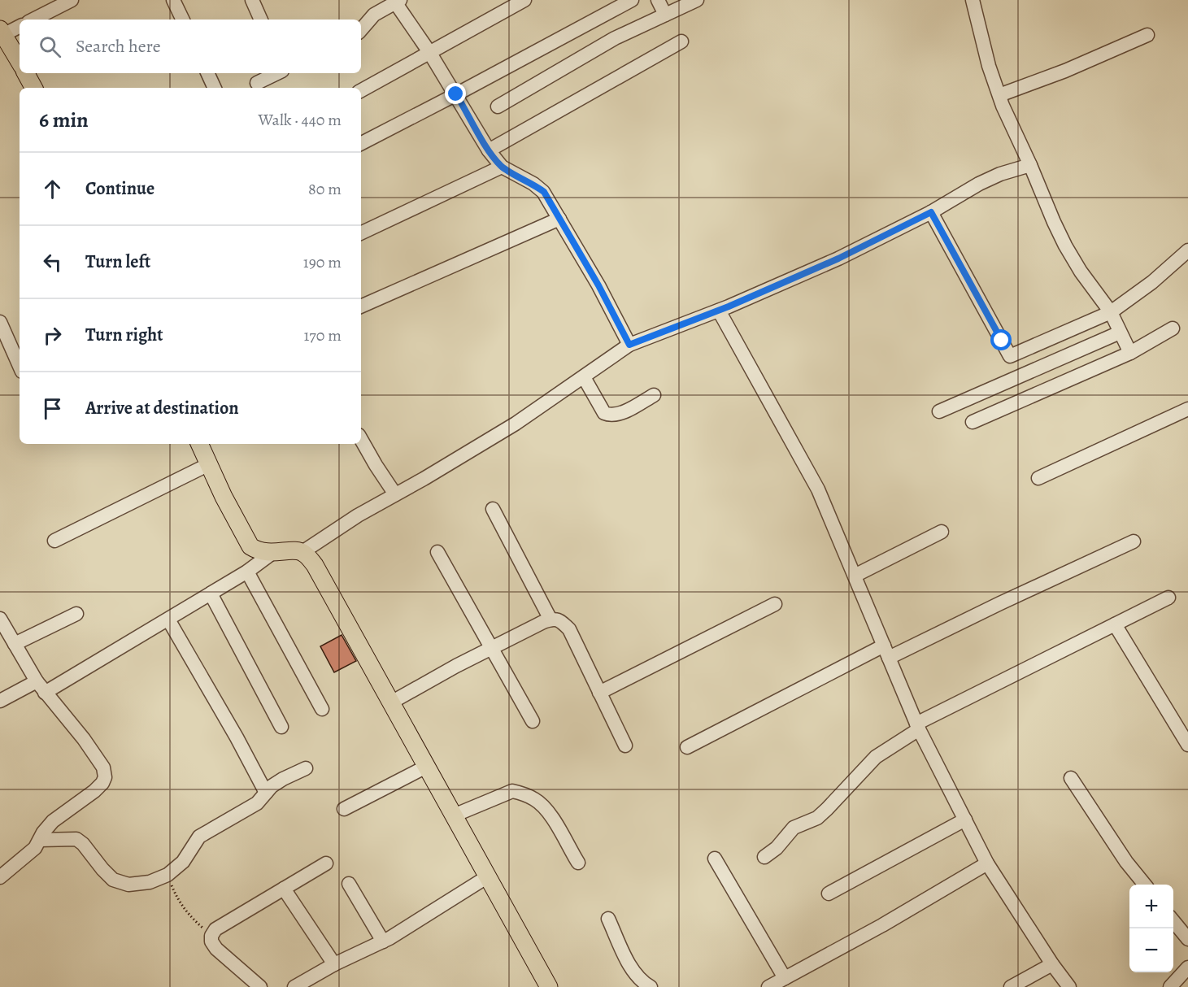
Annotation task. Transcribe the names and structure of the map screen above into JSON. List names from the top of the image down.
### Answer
{
  "page": {
    "search": "Search here",
    "heading": ["6 min", "Walk · 440 m"],
    "list": [
      ["Continue", "80 m"],
      ["Turn left", "190 m"],
      ["Turn right", "170 m"],
      "Arrive at destination"
    ],
    "map_buttons": ["+", "−"]
  }
}
